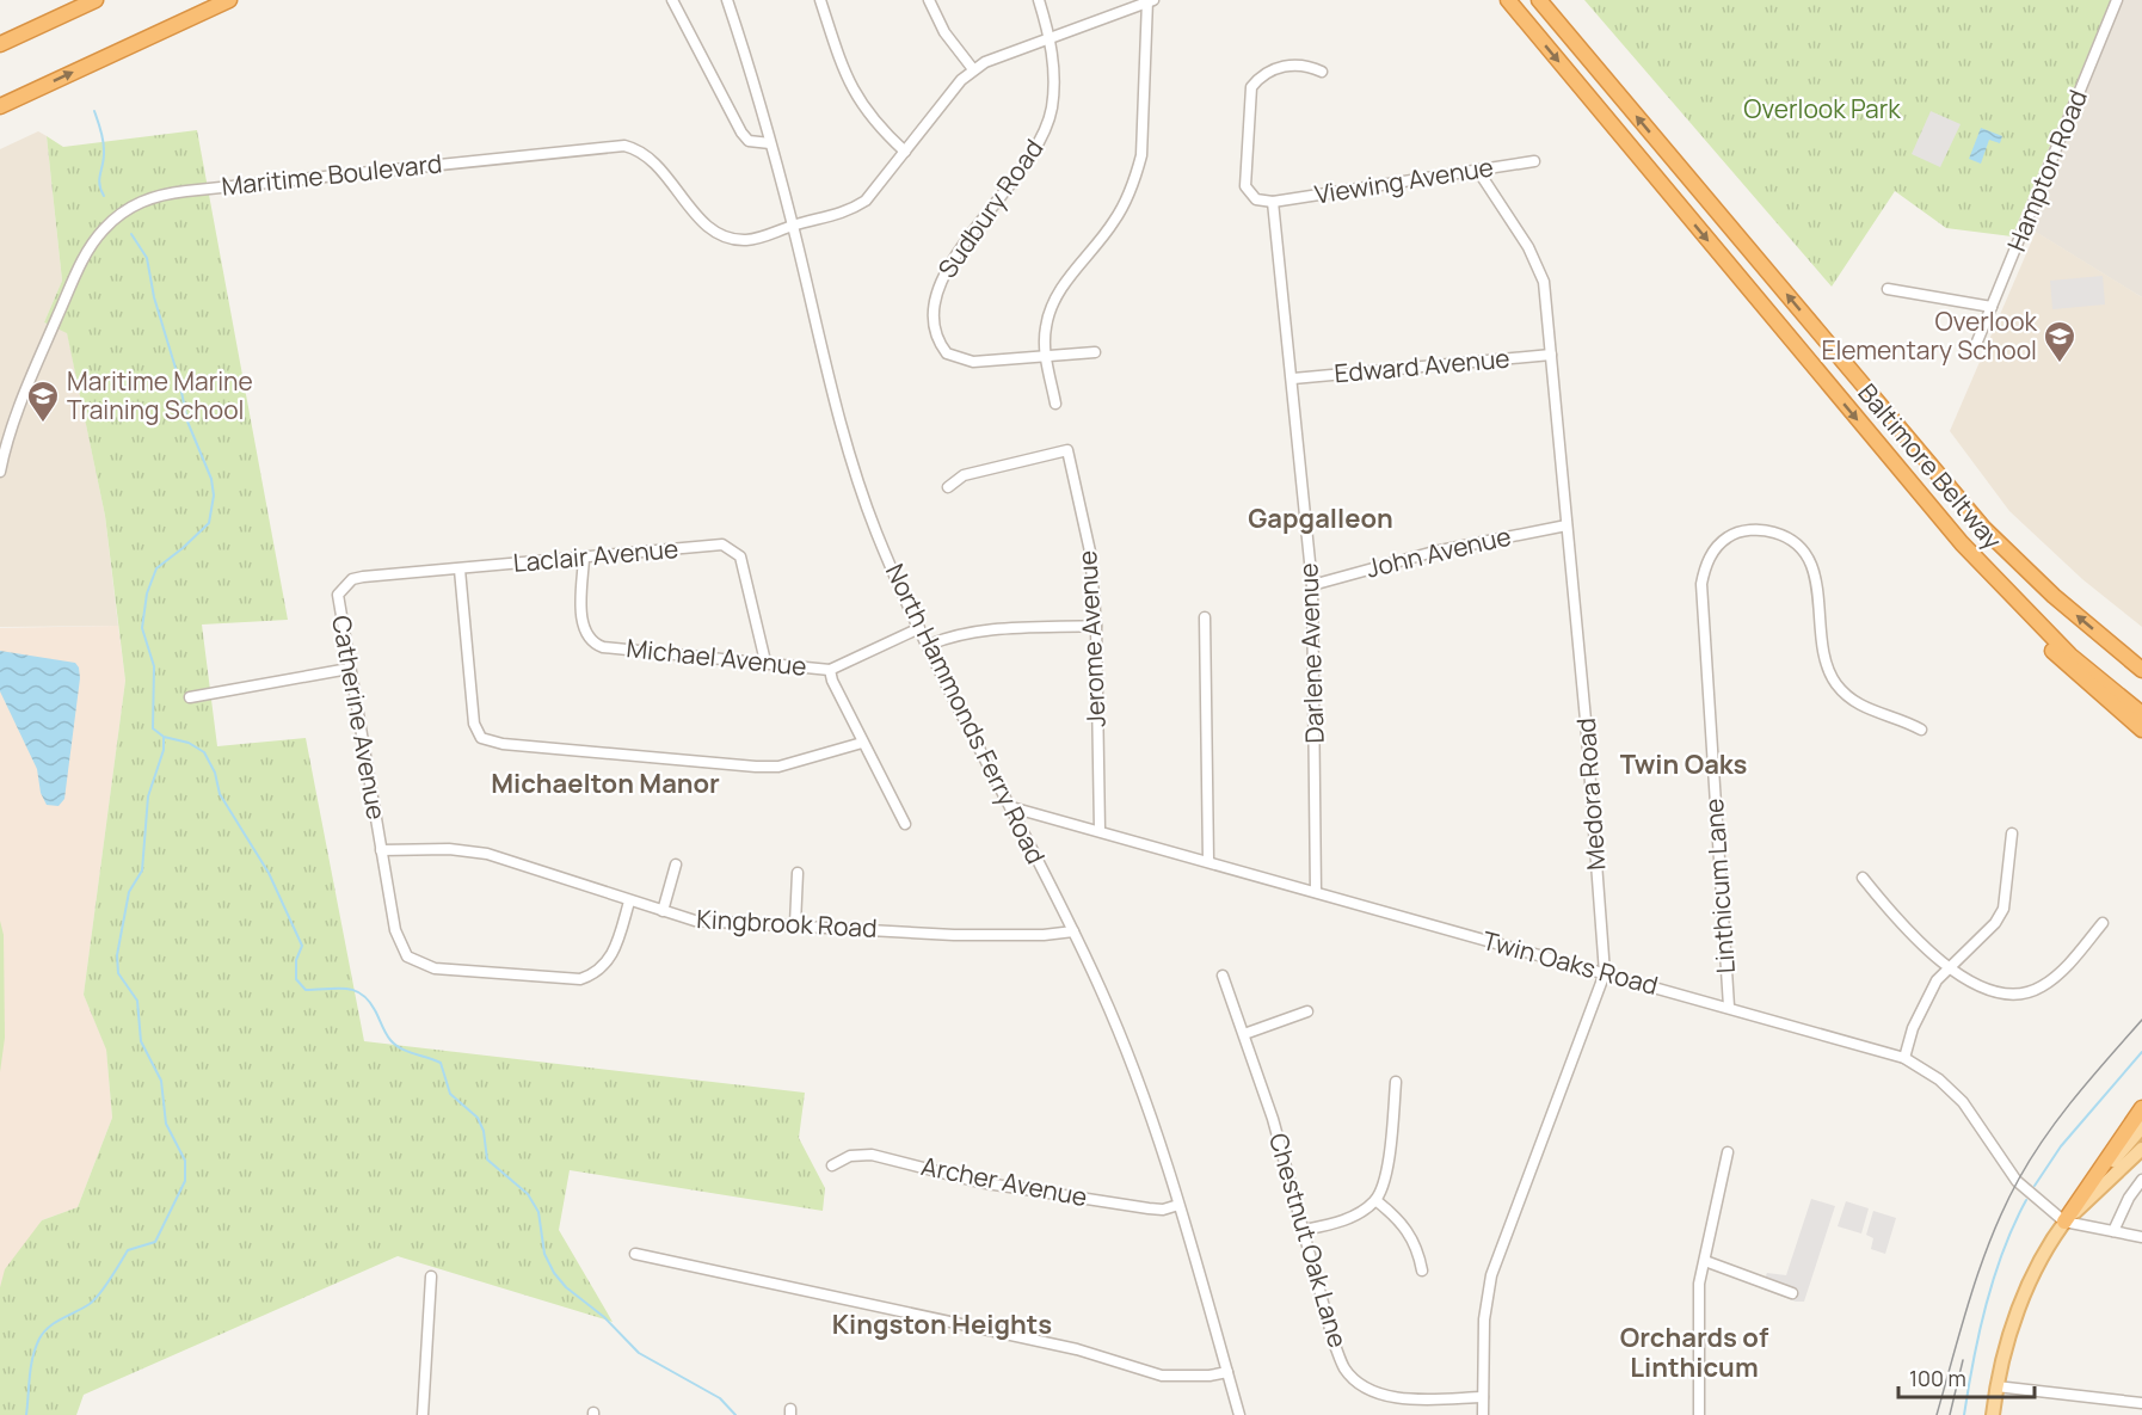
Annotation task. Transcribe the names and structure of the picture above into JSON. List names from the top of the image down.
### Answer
{
  "streets": {
    "highway": ["Baltimore Beltway"],
    "street": [
      "Hampton Road",
      "Maritime Boulevard",
      "Viewing Avenue",
      "Sudbury Road",
      "Edward Avenue",
      "John Avenue",
      "Laclair Avenue",
      "Jerome Avenue",
      "Darlene Avenue",
      "Michael Avenue",
      "North Hammonds Ferry Road",
      "Catherine Avenue",
      "Medora Road",
      "Linthicum Lane",
      "Kingbrook Road",
      "Twin Oaks Road",
      "Archer Avenue",
      "Chestnut Oak Lane"
    ]
  },
  "crossings": [
    ["Maritime Boulevard", "North Hammonds Ferry Road"],
    ["Viewing Avenue", "Darlene Avenue"],
    ["Viewing Avenue", "Medora Road"],
    ["Edward Avenue", "Darlene Avenue"],
    ["Edward Avenue", "Medora Road"],
    ["John Avenue", "Darlene Avenue"],
    ["John Avenue", "Medora Road"],
    ["Laclair Avenue", "Michael Avenue"],
    ["Laclair Avenue", "Catherine Avenue"],
    ["Jerome Avenue", "Twin Oaks Road"],
    ["Darlene Avenue", "Twin Oaks Road"],
    ["Michael Avenue", "North Hammonds Ferry Road"],
    ["North Hammonds Ferry Road", "Kingbrook Road"],
    ["North Hammonds Ferry Road", "Twin Oaks Road"],
    ["North Hammonds Ferry Road", "Archer Avenue"],
    ["Catherine Avenue", "Kingbrook Road"],
    ["Medora Road", "Twin Oaks Road"],
    ["Medora Road", "Chestnut Oak Lane"],
    ["Linthicum Lane", "Twin Oaks Road"]
  ],
  "districts": [
    "Gapgalleon",
    "Twin Oaks",
    "Michaelton Manor",
    "Kingston Heights",
    "Orchards of Linthicum"
  ],
  "parks": ["Overlook Park"],
  "places": {
    "school or university": ["Overlook Elementary School", "Maritime Marine Training School"]
  },
  "scale_bar": "100 m"
}
